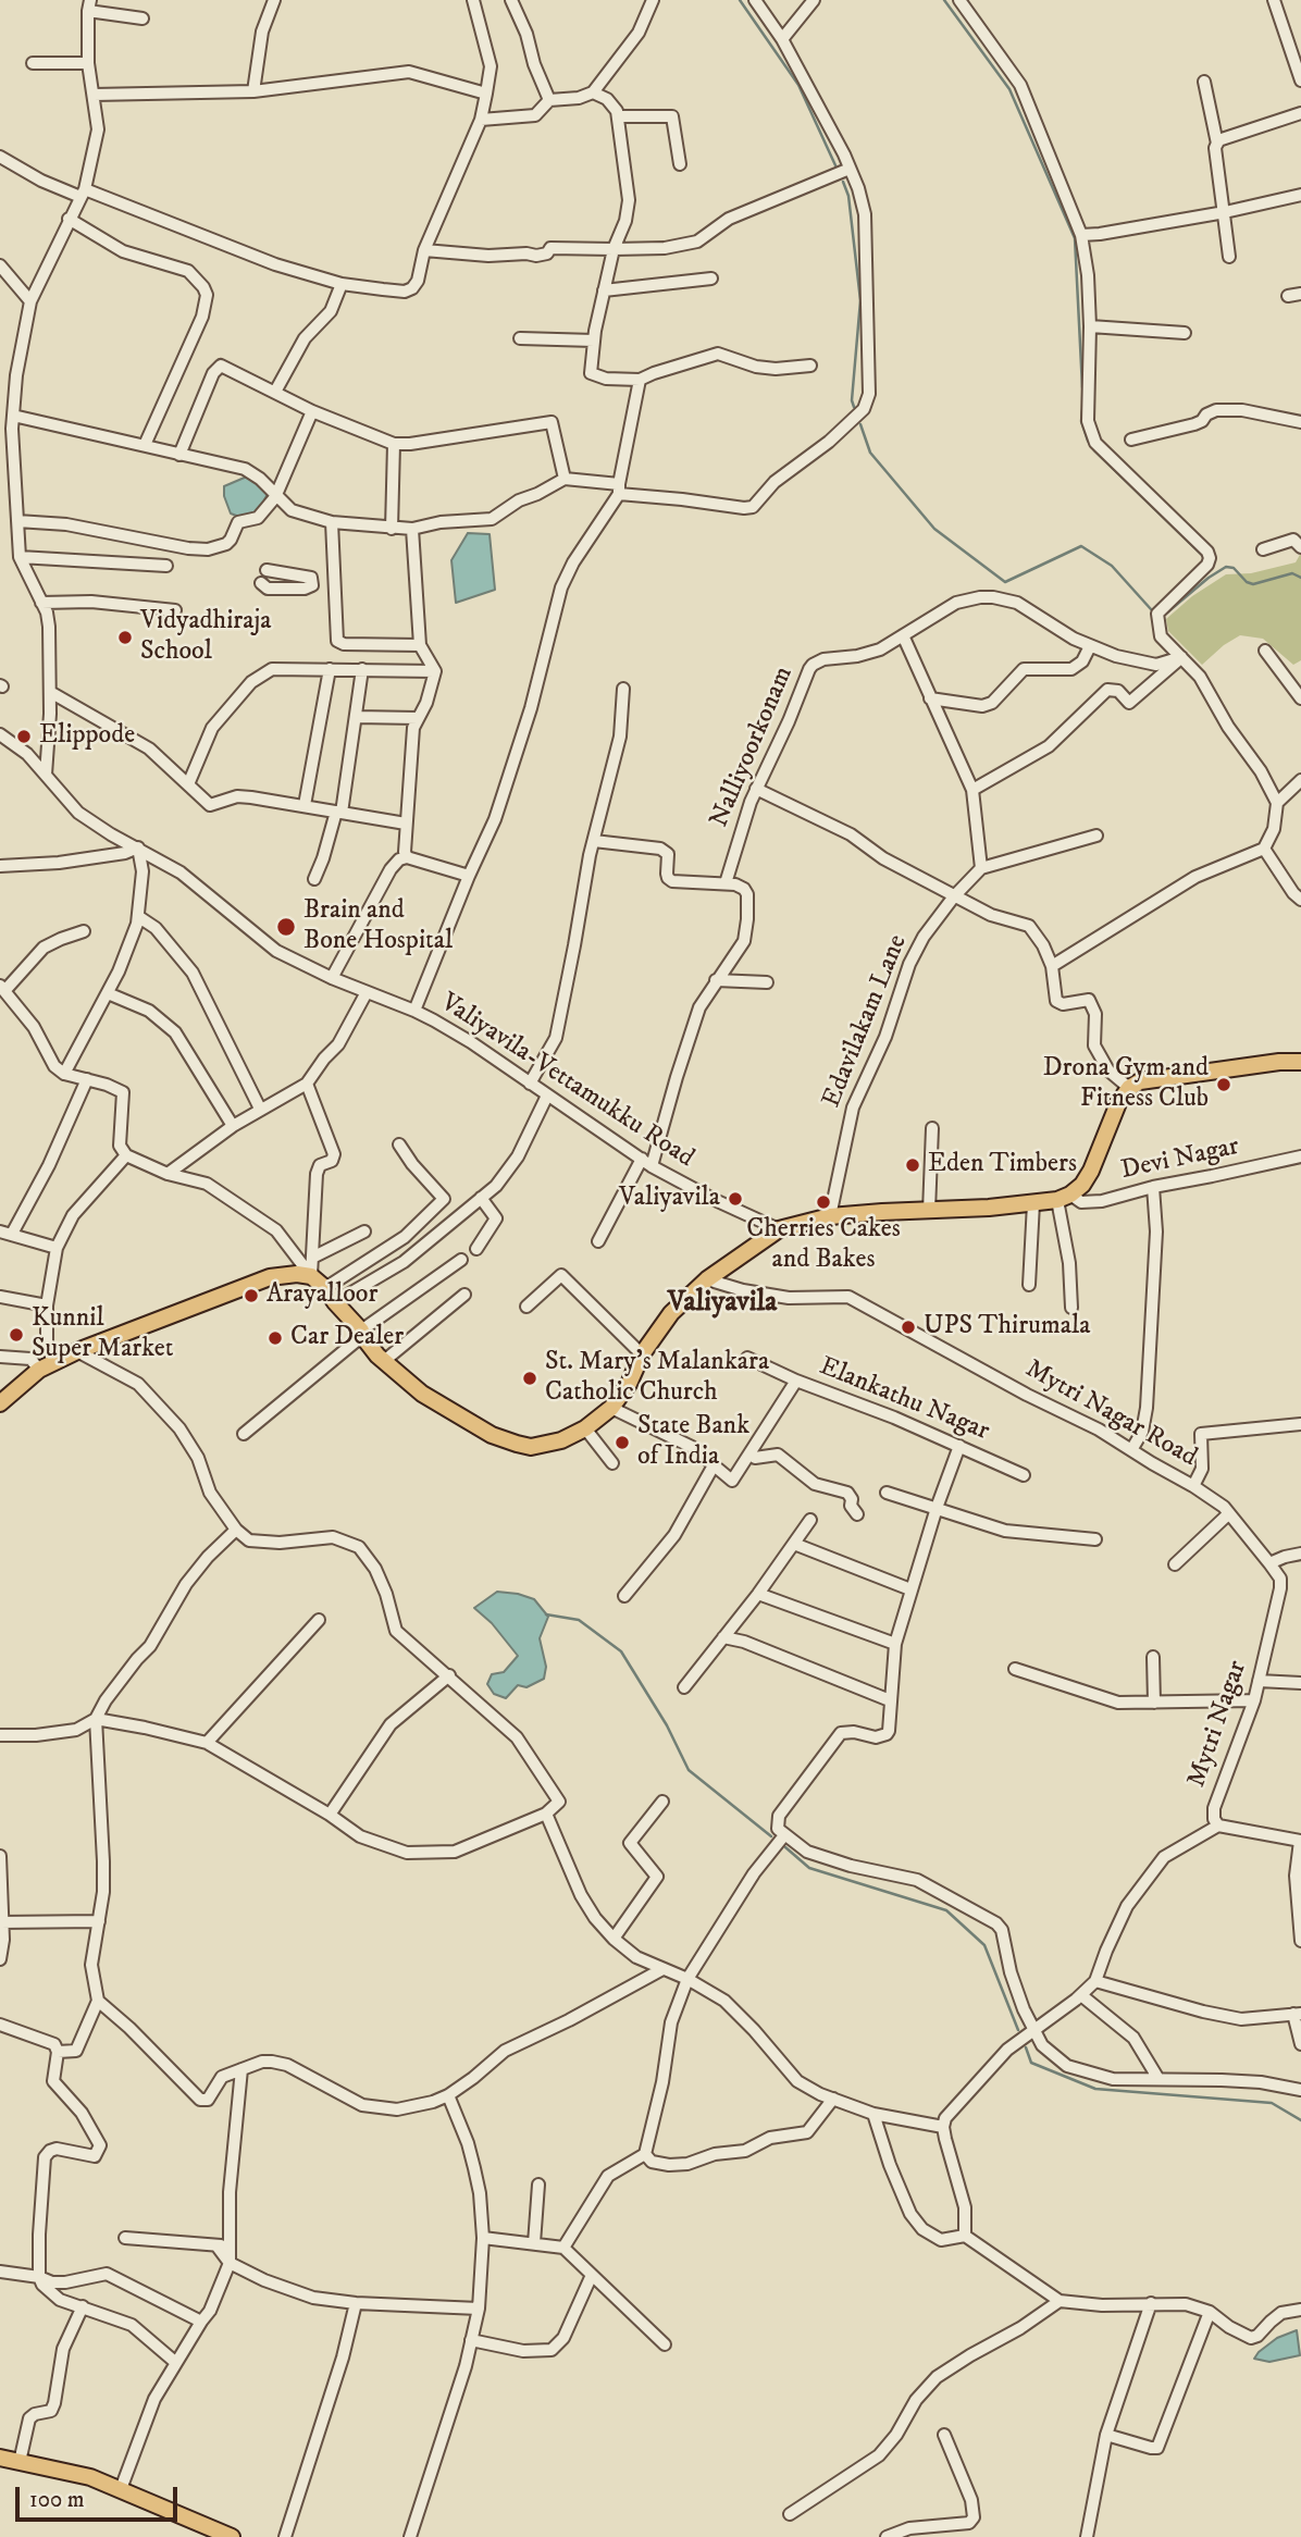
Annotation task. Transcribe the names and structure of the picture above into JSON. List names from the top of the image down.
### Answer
{
  "streets": {
    "street": [
      "Nalliyoorkonam",
      "Edavilakam Lane",
      "Valiyavila-Vettamukku Road",
      "Devi Nagar",
      "Elankathu Nagar",
      "Mytri Nagar Road",
      "Mytri Nagar"
    ]
  },
  "crossings": [
    ["Mytri Nagar Road", "Mytri Nagar"]
  ],
  "districts": ["Valiyavila"],
  "places": [
    "Vidyadhiraja School",
    "Elippode",
    "Brain and Bone Hospital",
    "Drona Gym and Fitness Club",
    "Eden Timbers",
    "Valiyavila",
    "Cherries Cakes and Bakes",
    "Arayalloor",
    "UPS Thirumala",
    "Kunnil Super Market",
    "Car Dealer",
    "St. Mary's Malankara Catholic Church",
    "State Bank of India"
  ],
  "scale_bar": "100 m"
}
